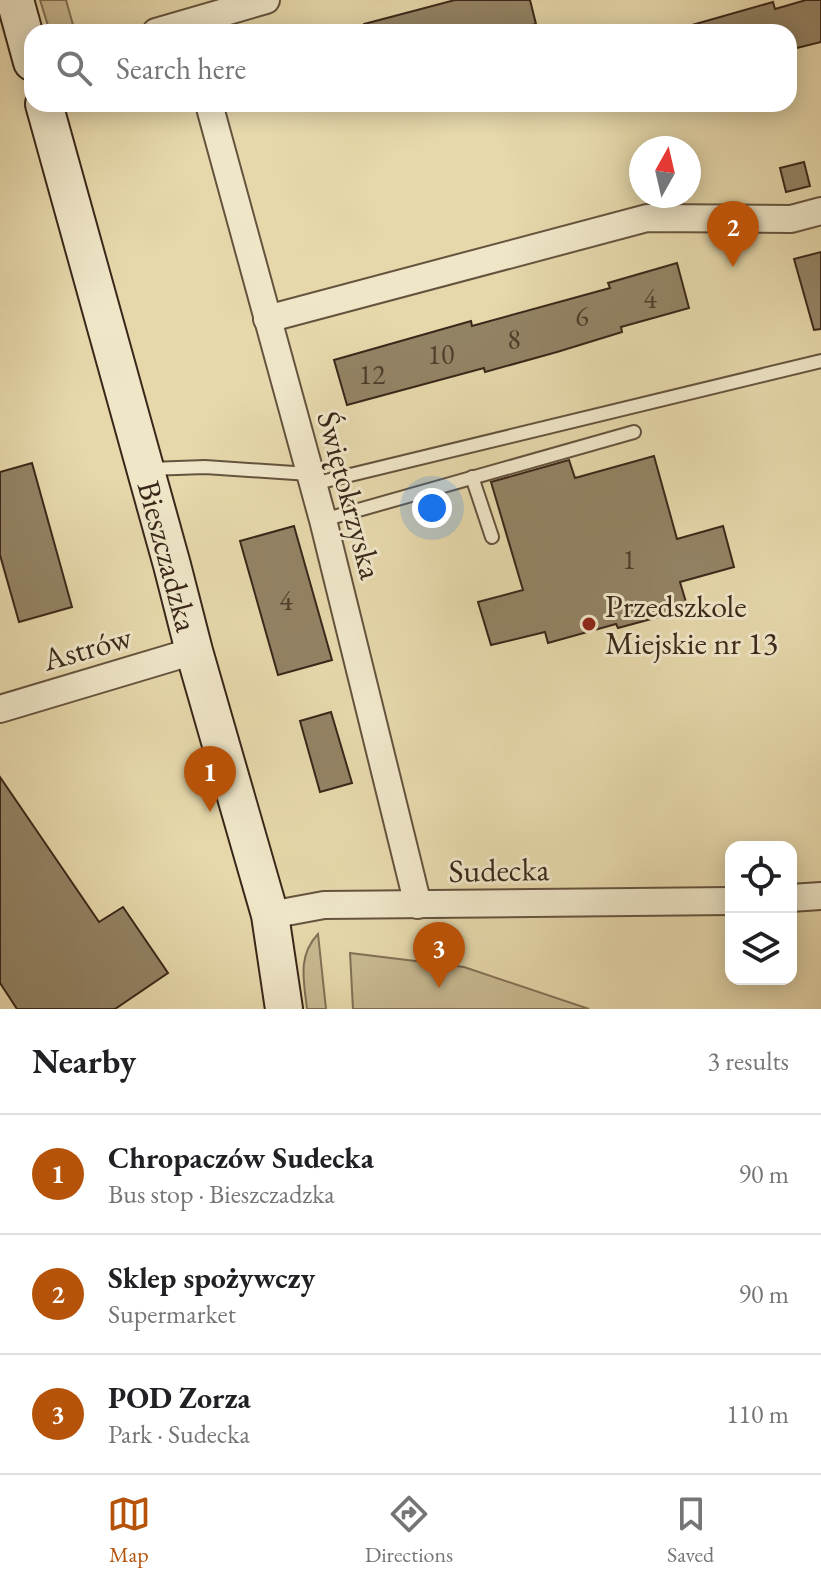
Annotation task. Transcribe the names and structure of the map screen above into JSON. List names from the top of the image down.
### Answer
{
  "streets": {
    "street": [
      "Świętokrzyska",
      "Bieszczadzka",
      "Astrów",
      "Sudecka"
    ]
  },
  "crossings": [
    ["Świętokrzyska", "Sudecka"],
    ["Bieszczadzka", "Astrów"],
    ["Bieszczadzka", "Sudecka"]
  ],
  "places": ["Przedszkole Miejskie nr 13"],
  "house_numbers": [
    "4",
    "6",
    "8",
    "10",
    "12",
    "1",
    "4"
  ],
  "north": "top",
  "page": {
    "search": "Search here",
    "pins": ["2", "1", "3"],
    "heading": ["Nearby", "3 results"],
    "list": [
      {
        "mark": "1",
        "name": "Chropaczów Sudecka",
        "note": "Bus stop · Bieszczadzka",
        "value": "90 m"
      },
      {
        "mark": "2",
        "name": "Sklep spożywczy",
        "note": "Supermarket",
        "value": "90 m"
      },
      {
        "mark": "3",
        "name": "POD Zorza",
        "note": "Park · Sudecka",
        "value": "110 m"
      }
    ],
    "nav": ["Map", "Directions", "Saved"]
  }
}
